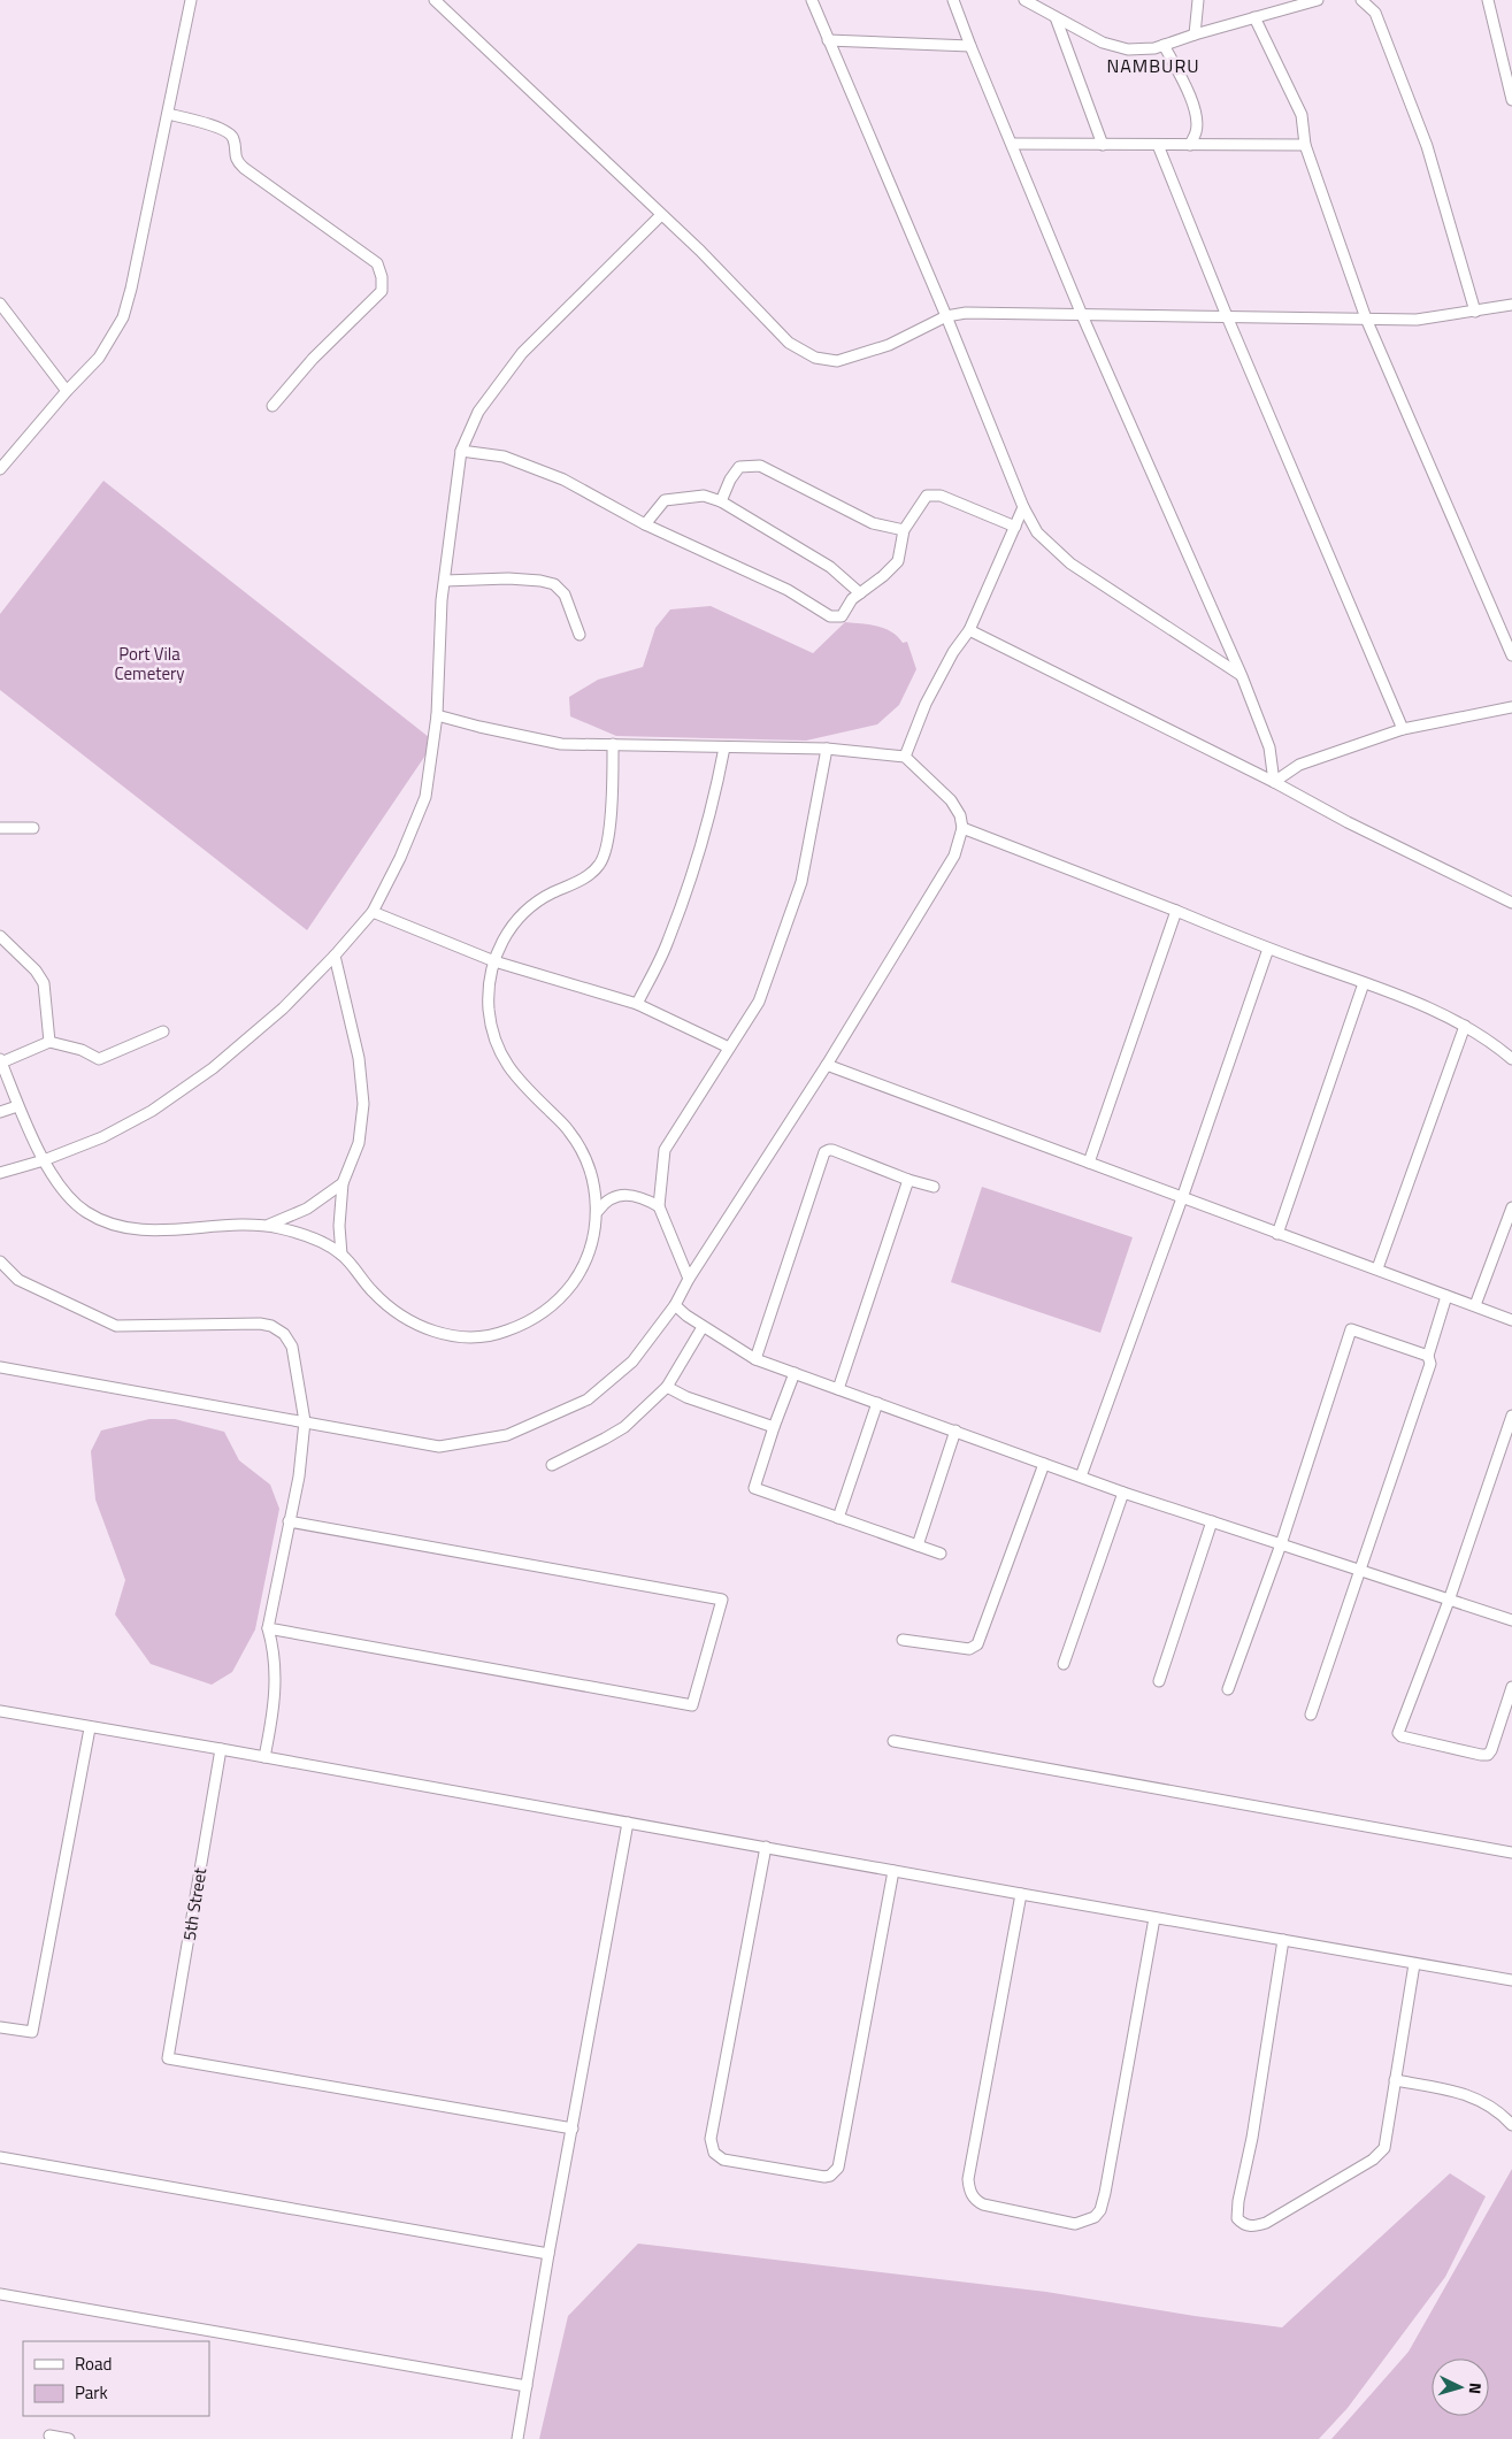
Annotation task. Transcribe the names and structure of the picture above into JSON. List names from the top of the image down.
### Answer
{
  "streets": {
    "street": ["5th Street"]
  },
  "districts": ["NAMBURU"],
  "parks": ["Port Vila Cemetery"],
  "legend": ["Road", "Park"],
  "north": "right"
}
